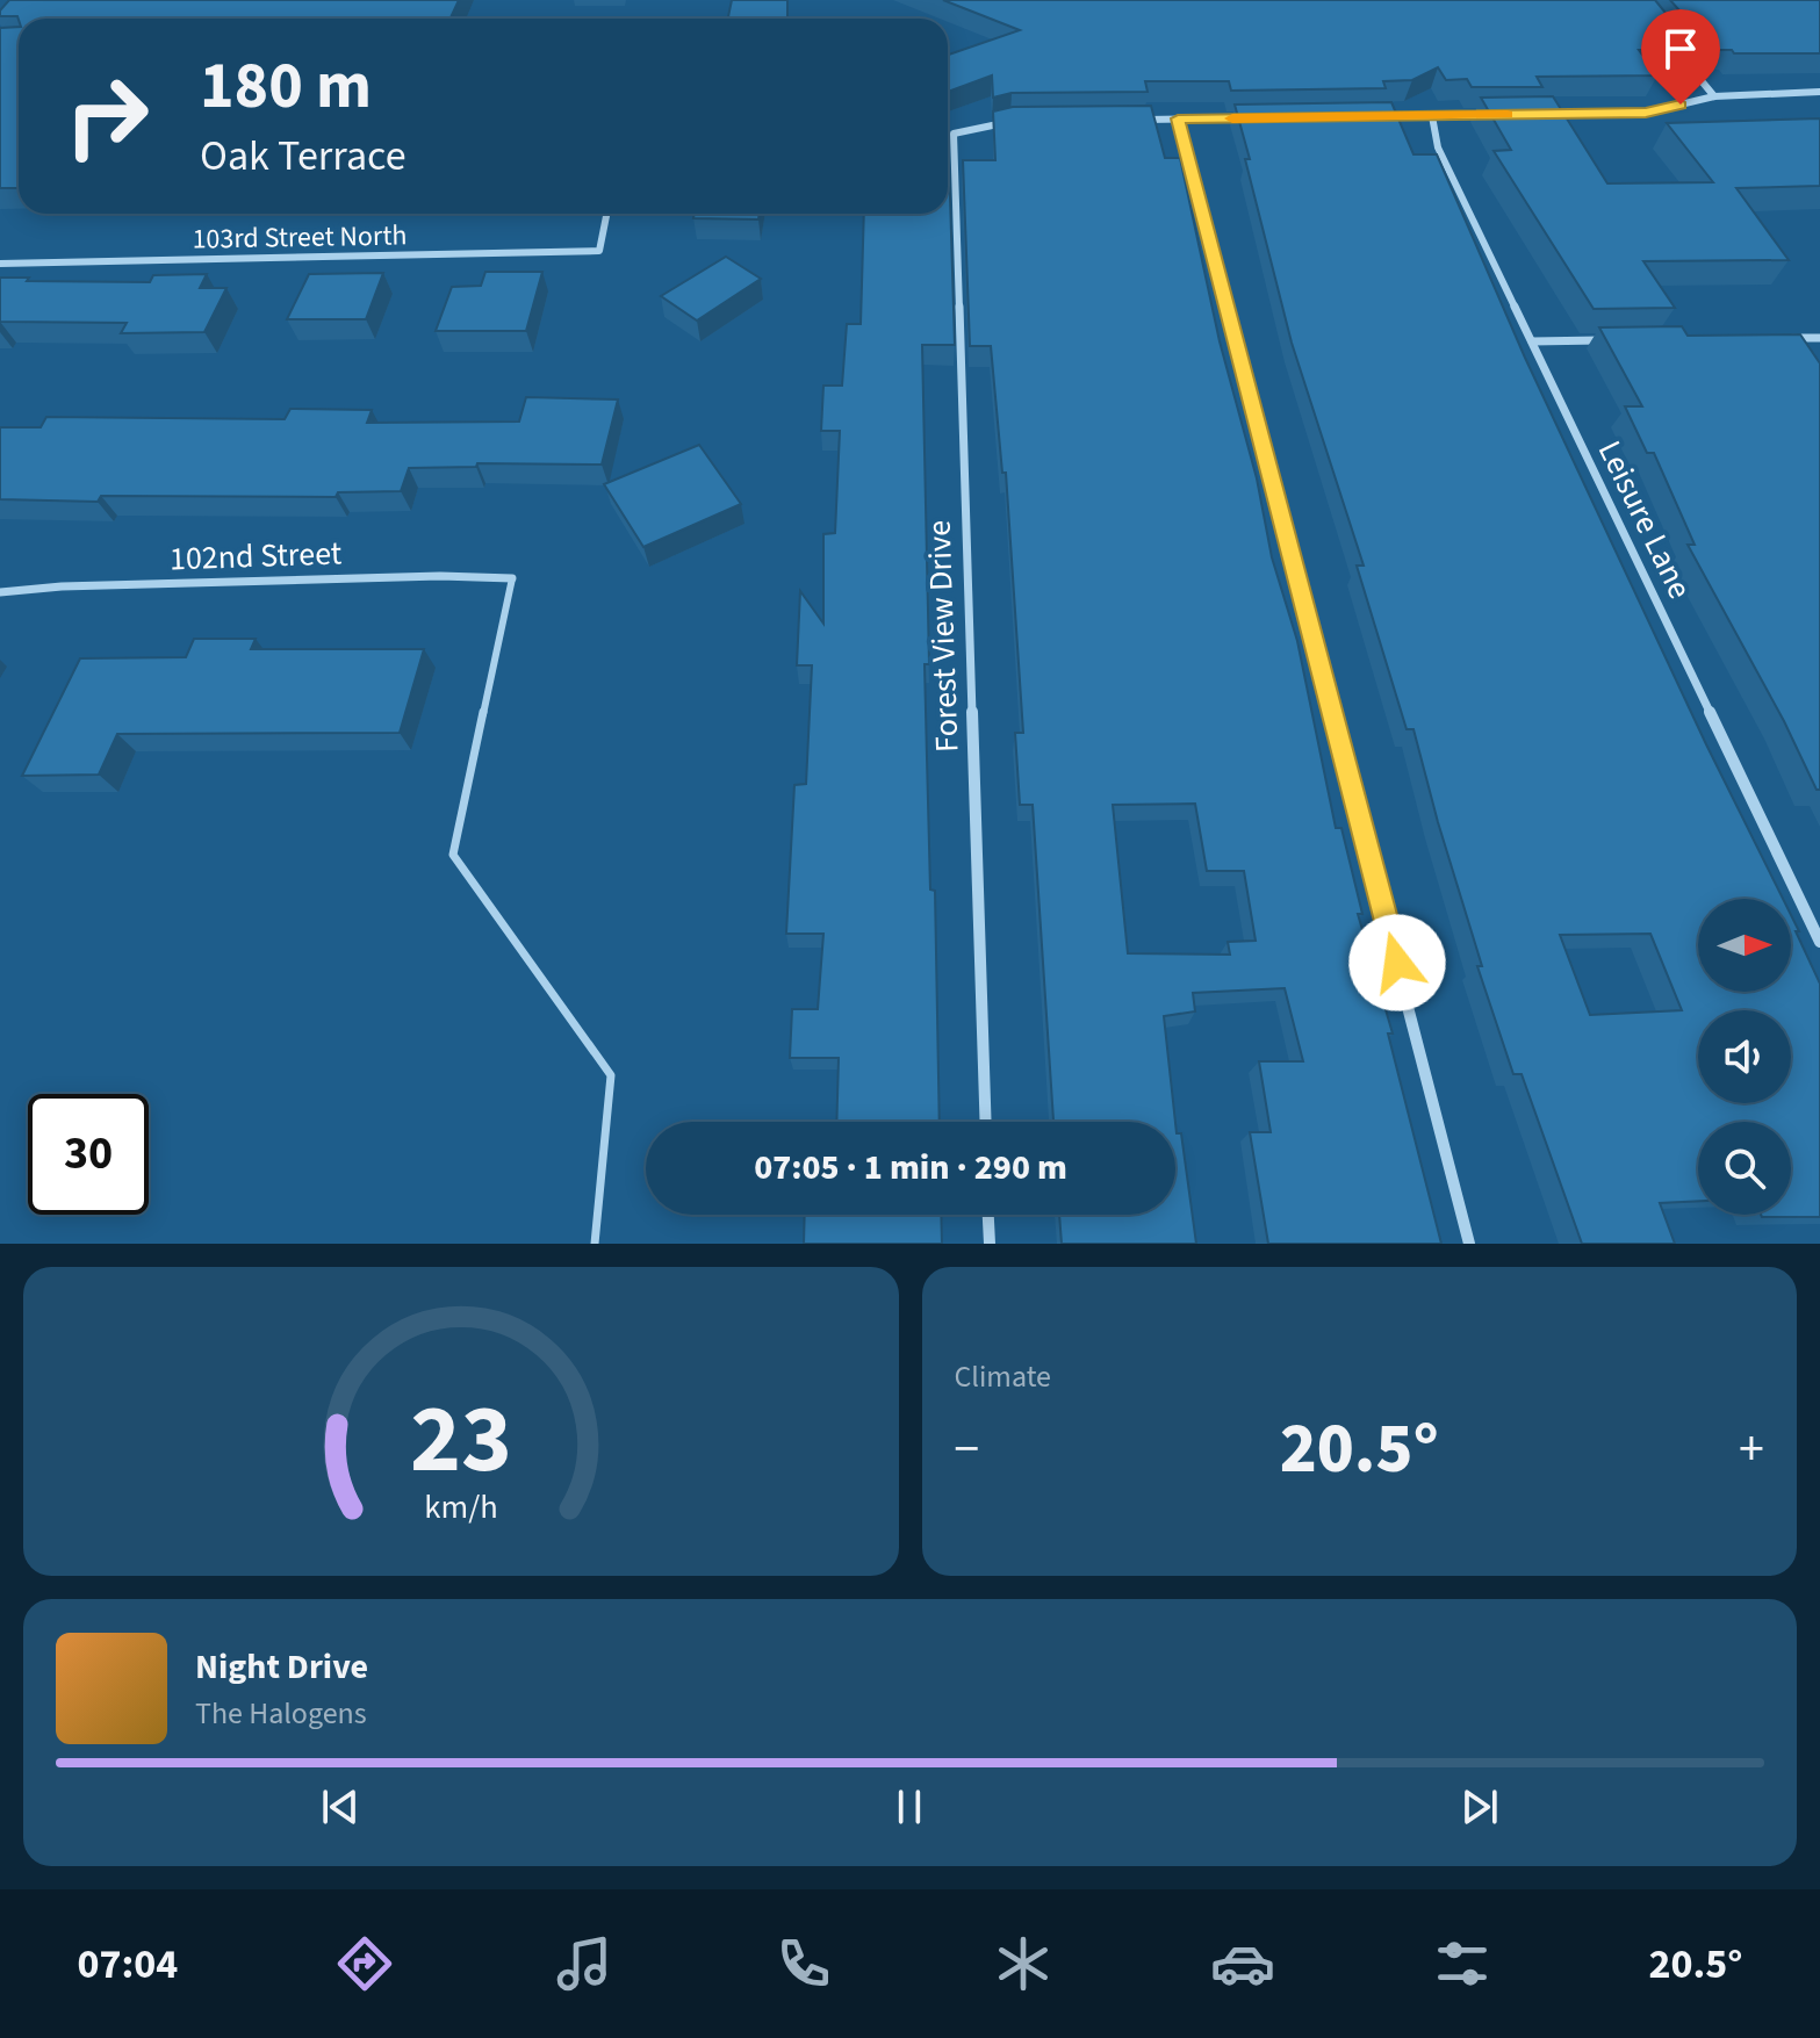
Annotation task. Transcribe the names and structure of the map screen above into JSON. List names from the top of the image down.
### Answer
{
  "streets": {
    "street": [
      "103rd Street North",
      "Leisure Lane",
      "102nd Street",
      "Forest View Drive"
    ]
  },
  "north": "right",
  "page": {
    "turn": ["180 m", "Oak Terrace"],
    "limit": "30",
    "trip": "07:05 · 1 min · 290 m",
    "tile": "Climate",
    "heat": ["−", "20.5°", "+"],
    "song": ["Night Drive", "The Halogens"],
    "tabs": ["07:04", "20.5°"],
    "gauge": ["23", "km/h"]
  }
}
